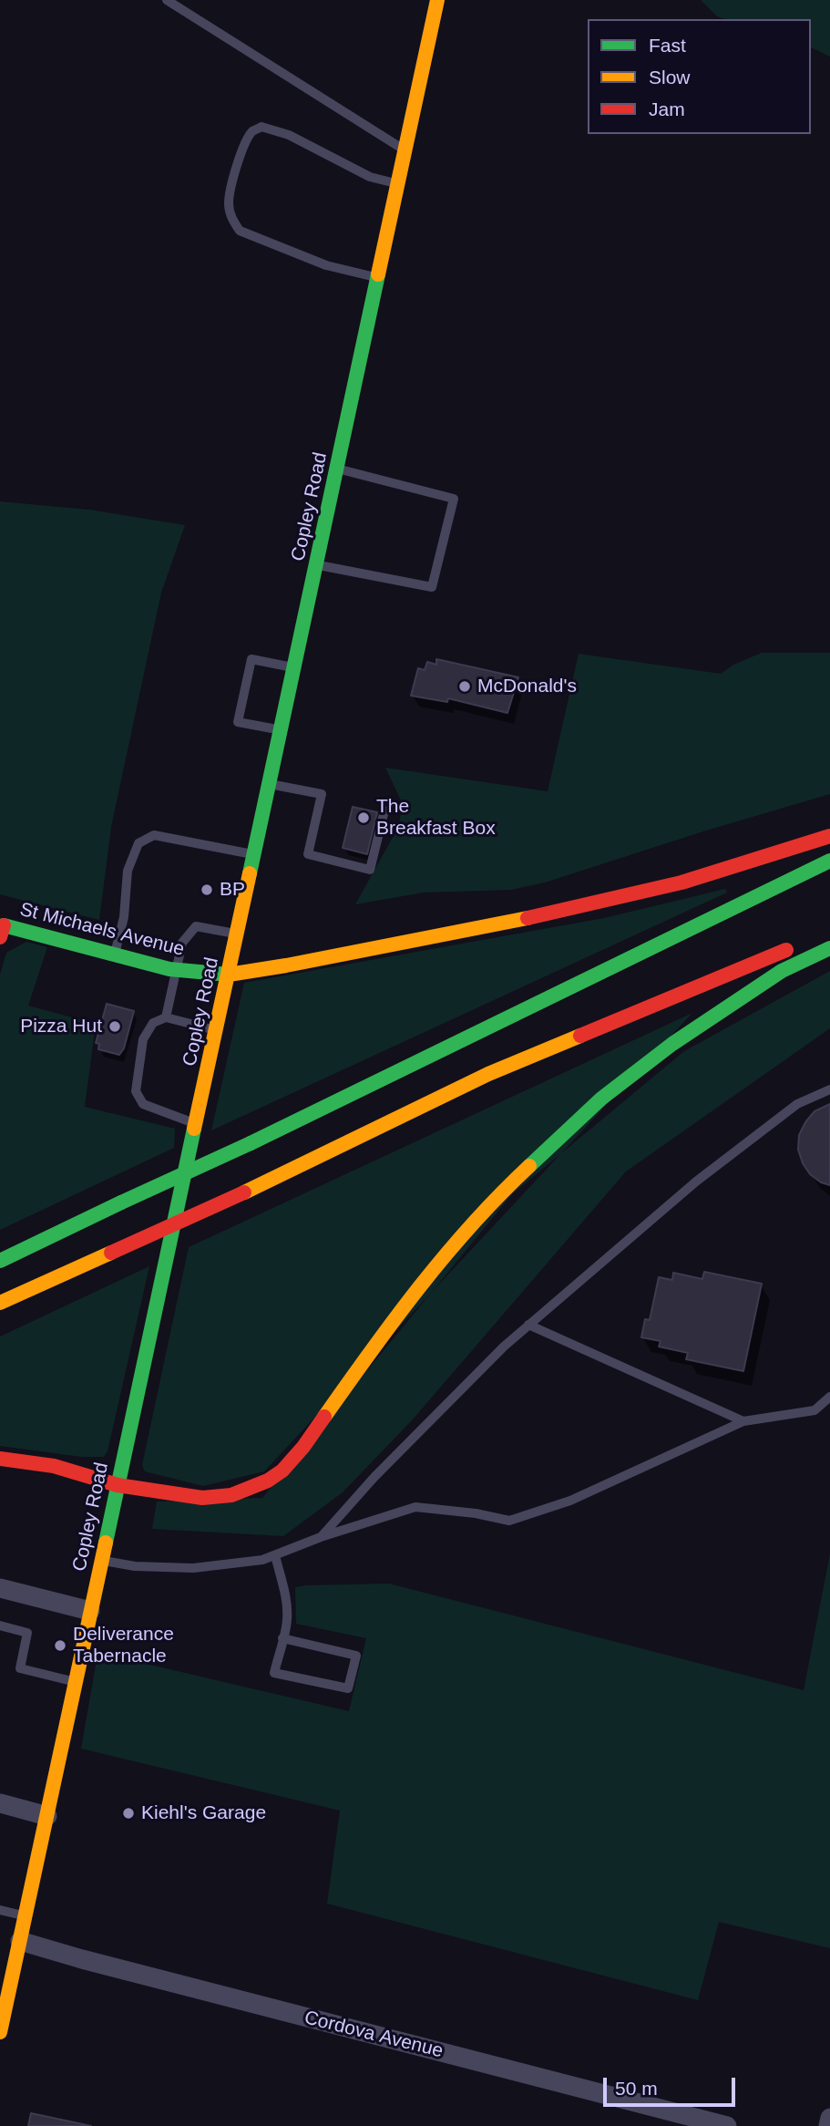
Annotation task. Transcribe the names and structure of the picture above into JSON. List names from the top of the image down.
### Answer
{
  "streets": {
    "main road": ["Copley Road", "St Michaels Avenue"],
    "street": ["Cordova Avenue"]
  },
  "crossings": [
    ["Copley Road", "St Michaels Avenue"],
    ["Copley Road", "Cordova Avenue"]
  ],
  "places": [
    "McDonald's",
    "The Breakfast Box",
    "BP",
    "Pizza Hut",
    "Deliverance Tabernacle",
    "Kiehl's Garage"
  ],
  "legend": ["Fast", "Slow", "Jam"],
  "scale_bar": "50 m"
}
